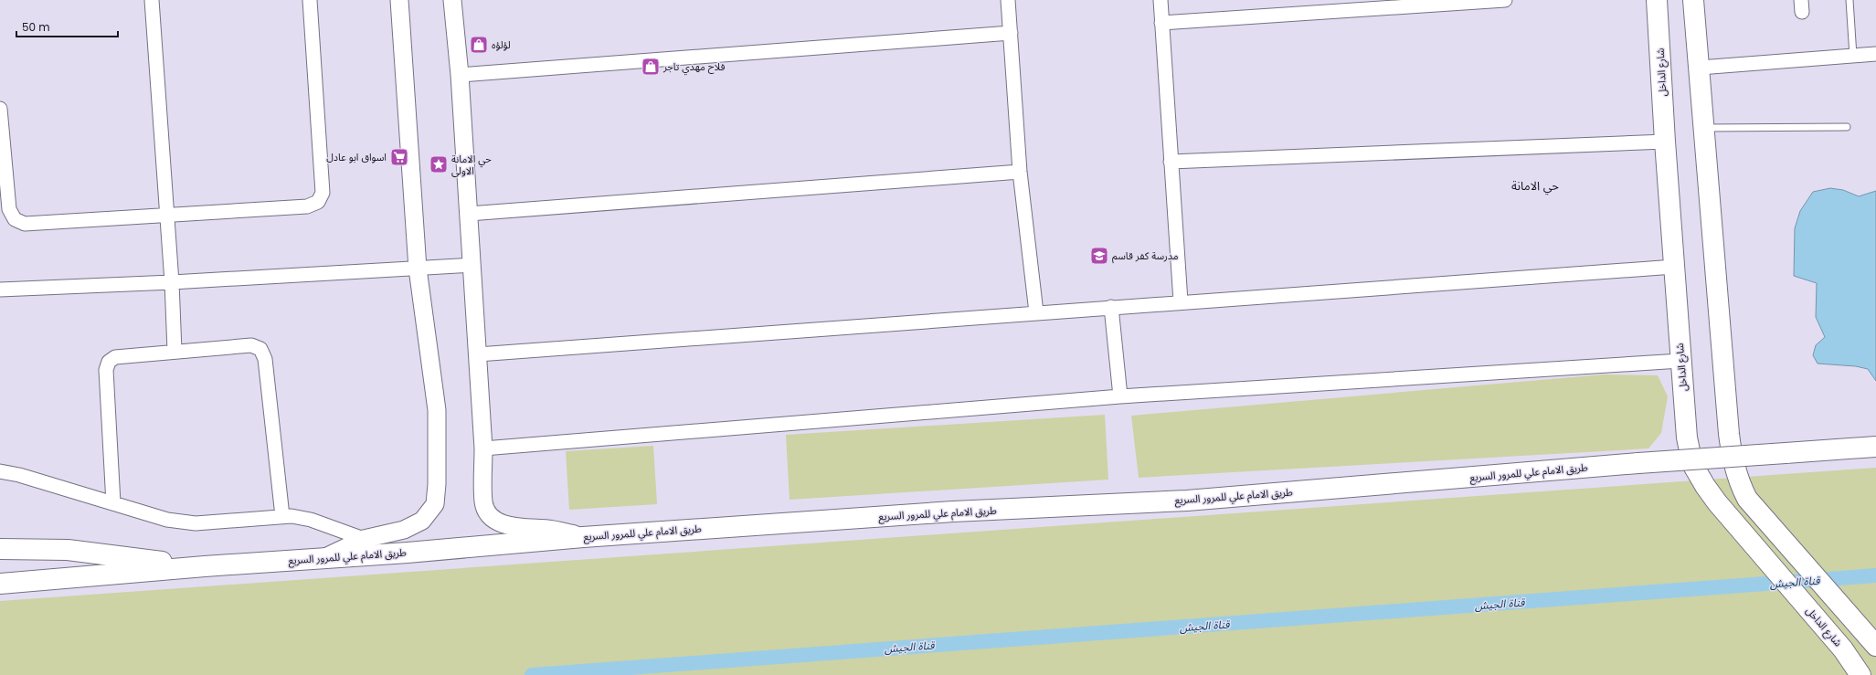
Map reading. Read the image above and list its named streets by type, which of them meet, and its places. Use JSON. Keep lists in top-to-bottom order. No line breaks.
{"streets":{"main road":["شارع الداخل","طريق الامام علي للمرور السريع"]},"districts":["حي الامانة"],"water":["قناة الجيش"],"places":{"shop":["لؤلؤه","فلاح مهدي تاجر"],"supermarket":["اسواق ابو عادل"],"place":["حي الامانة الاولى"],"school or university":["مدرسة كفر قاسم"]},"scale_bar":"50 m"}
